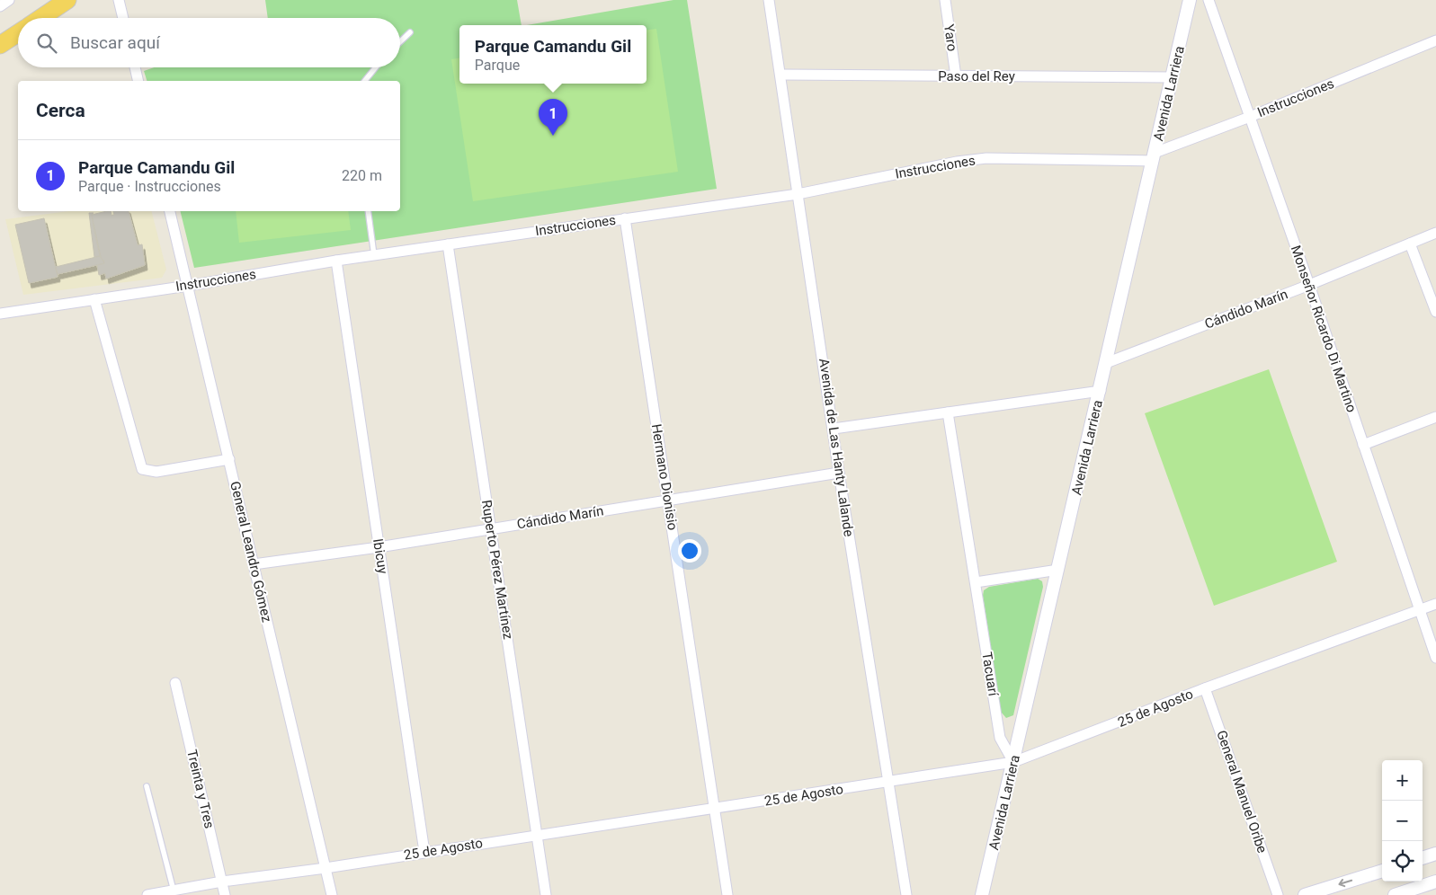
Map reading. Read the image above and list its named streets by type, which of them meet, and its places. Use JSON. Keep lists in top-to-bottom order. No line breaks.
{"streets":{"street":["Yaro","Paso del Rey","Avenida Larriera","Instrucciones","Cándido Marín","Monseñor Ricardo Di Martino","Avenida de Las Hanty Lalande","Hermano Dionisio","General Leandro Gómez","Ibicuy","Ruperto Pérez Martínez","Tacuarí","25 de Agosto","Treinta y Tres","General Manuel Oribe"]},"crossings":[["Yaro","Paso del Rey"],["Paso del Rey","Avenida Larriera"],["Paso del Rey","Avenida de Las Hanty Lalande"],["Avenida Larriera","Instrucciones"],["Avenida Larriera","Cándido Marín"],["Avenida Larriera","Tacuarí"],["Avenida Larriera","25 de Agosto"],["Instrucciones","Monseñor Ricardo Di Martino"],["Instrucciones","Avenida de Las Hanty Lalande"],["Instrucciones","Hermano Dionisio"],["Instrucciones","General Leandro Gómez"],["Instrucciones","Ibicuy"],["Instrucciones","Ruperto Pérez Martínez"],["Cándido Marín","Monseñor Ricardo Di Martino"],["Cándido Marín","Avenida de Las Hanty Lalande"],["Cándido Marín","Hermano Dionisio"],["Cándido Marín","General Leandro Gómez"],["Cándido Marín","Ibicuy"],["Cándido Marín","Ruperto Pérez Martínez"],["Monseñor Ricardo Di Martino","25 de Agosto"],["Avenida de Las Hanty Lalande","25 de Agosto"],["Hermano Dionisio","25 de Agosto"],["General Leandro Gómez","25 de Agosto"],["Ibicuy","25 de Agosto"],["Ruperto Pérez Martínez","25 de Agosto"],["Tacuarí","25 de Agosto"],["25 de Agosto","Treinta y Tres"],["25 de Agosto","General Manuel Oribe"]],"page":{"search":"Buscar aquí","popup":["Parque Camandu Gil","Parque"],"heading":"Cerca","pins":"1","list":[{"mark":"1","name":"Parque Camandu Gil","note":"Parque · Instrucciones","value":"220 m"}],"map_buttons":["+","−"]}}
